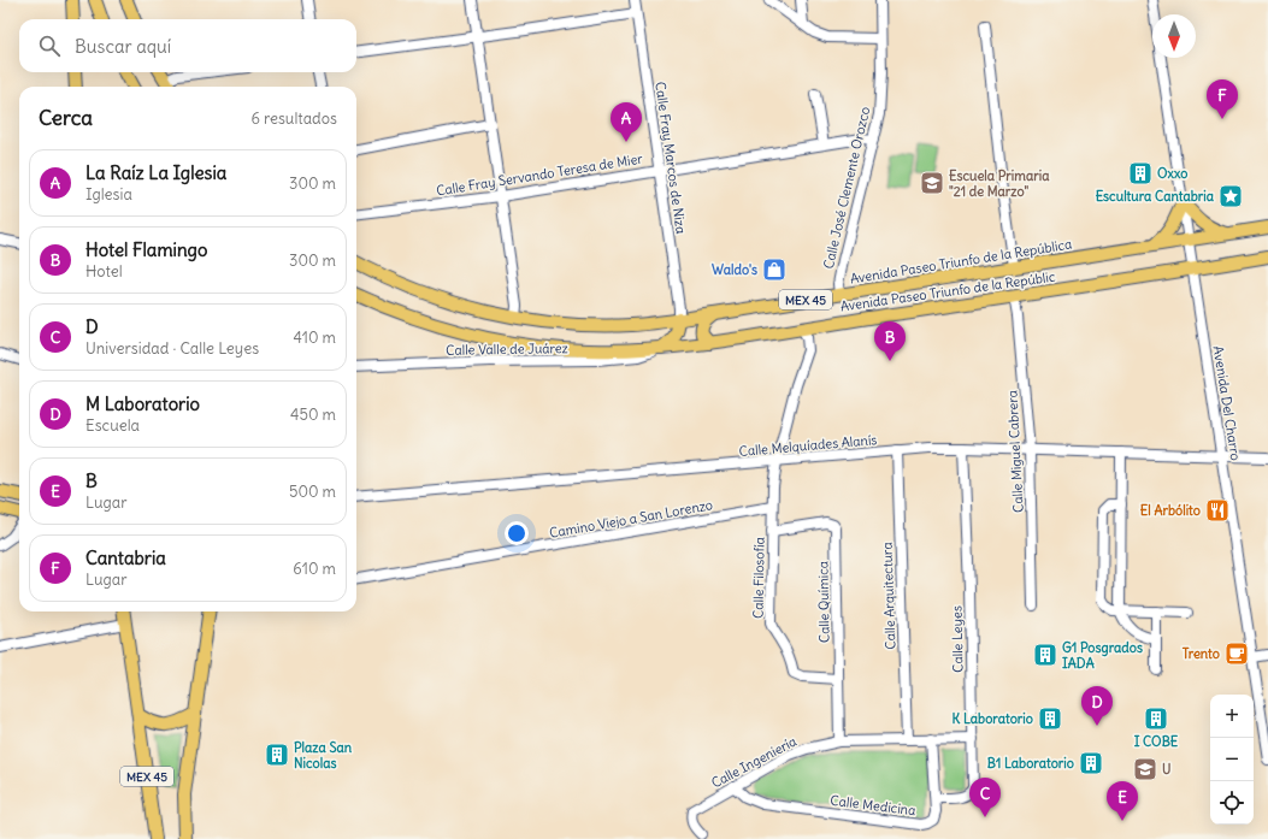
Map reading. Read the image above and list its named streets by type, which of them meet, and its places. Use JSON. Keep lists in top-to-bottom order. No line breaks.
{"streets":{"main road":["Avenida Paseo Triunfo de la República","Avenida Paseo Triunfo de la Repúblic","MEX 45"],"street":["Calle Fray Marcos de Niza","Calle Fray Servando Teresa de Mier","Calle José Clemente Orozco","Calle Valle de Juárez","Avenida Del Charro","Calle Melquíades Alanís","Calle Miguel Cabrera","Camino Viejo a San Lorenzo","Calle Filosofía","Calle Arquitectura","Calle Química","Calle Leyes","Calle Ingeniería","Calle Medicina"]},"crossings":[["Calle Fray Marcos de Niza","Calle Fray Servando Teresa de Mier"],["Calle Fray Marcos de Niza","Avenida Paseo Triunfo de la República"],["Calle Fray Servando Teresa de Mier","Calle José Clemente Orozco"],["Calle José Clemente Orozco","Avenida Paseo Triunfo de la República"],["Avenida Paseo Triunfo de la República","Avenida Del Charro"],["Avenida Paseo Triunfo de la Repúblic","Calle Valle de Juárez"],["Avenida Paseo Triunfo de la Repúblic","Avenida Del Charro"],["Avenida Paseo Triunfo de la Repúblic","Calle Miguel Cabrera"],["Avenida Del Charro","Calle Melquíades Alanís"],["Calle Melquíades Alanís","Calle Miguel Cabrera"],["Calle Melquíades Alanís","Calle Filosofía"],["Calle Melquíades Alanís","Calle Arquitectura"],["Calle Melquíades Alanís","Calle Leyes"],["Camino Viejo a San Lorenzo","Calle Filosofía"],["Calle Filosofía","Calle Química"],["Calle Arquitectura","Calle Ingeniería"],["Calle Química","Calle Ingeniería"],["Calle Leyes","Calle Ingeniería"],["Calle Leyes","Calle Medicina"],["Calle Ingeniería","Calle Medicina"]],"places":{"building":["Oxxo","G1 Posgrados IADA","K Laboratorio","I COBE","Plaza San Nicolas","B1 Laboratorio"],"school or university":["Escuela Primaria \"21 de Marzo\"","U"],"place":["Escultura Cantabria"],"shop":["Waldo's"],"restaurant":["El Arbólito"],"cafe":["Trento"]},"north":"bottom","page":{"search":"Buscar aquí","pins":["F","A","B","D","C","E"],"heading":["Cerca","6 resultados"],"list":[{"mark":"A","name":"La Raíz La Iglesia","note":"Iglesia","value":"300 m"},{"mark":"B","name":"Hotel Flamingo","note":"Hotel","value":"300 m"},{"mark":"C","name":"D","note":"Universidad · Calle Leyes","value":"410 m"},{"mark":"D","name":"M Laboratorio","note":"Escuela","value":"450 m"},{"mark":"E","name":"B","note":"Lugar","value":"500 m"},{"mark":"F","name":"Cantabria","note":"Lugar","value":"610 m"}],"map_buttons":["+","−"]}}
